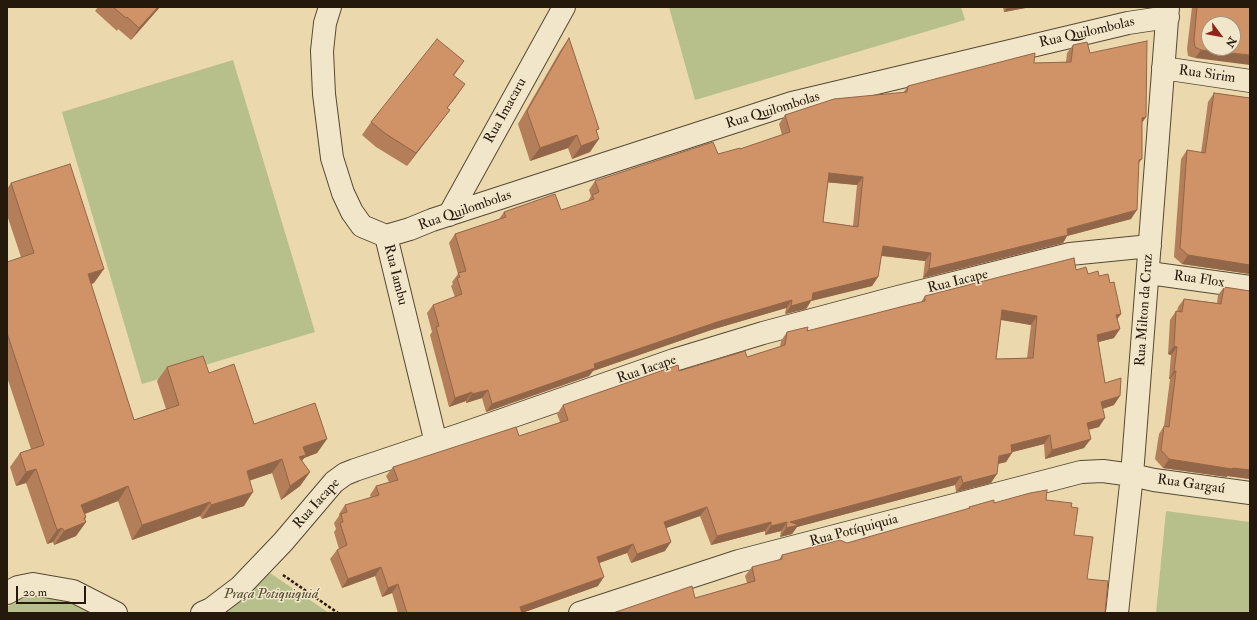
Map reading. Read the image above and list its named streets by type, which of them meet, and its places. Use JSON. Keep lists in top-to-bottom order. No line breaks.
{"streets":{"street":["Rua Quilombolas","Rua Sirim","Rua Imacaru","Rua Iambu","Rua Flox","Rua Iacape","Rua Milton da Cruz","Rua Gargaú","Rua Potíquiquia"]},"crossings":[["Rua Quilombolas","Rua Imacaru"],["Rua Quilombolas","Rua Iambu"],["Rua Quilombolas","Rua Milton da Cruz"],["Rua Sirim","Rua Milton da Cruz"],["Rua Iambu","Rua Iacape"],["Rua Flox","Rua Milton da Cruz"],["Rua Iacape","Rua Milton da Cruz"],["Rua Milton da Cruz","Rua Gargaú"],["Rua Milton da Cruz","Rua Potíquiquia"],["Rua Gargaú","Rua Potíquiquia"]],"parks":["Praça Potiquiquiá"],"scale_bar":"20 m","north":"bottom right"}
